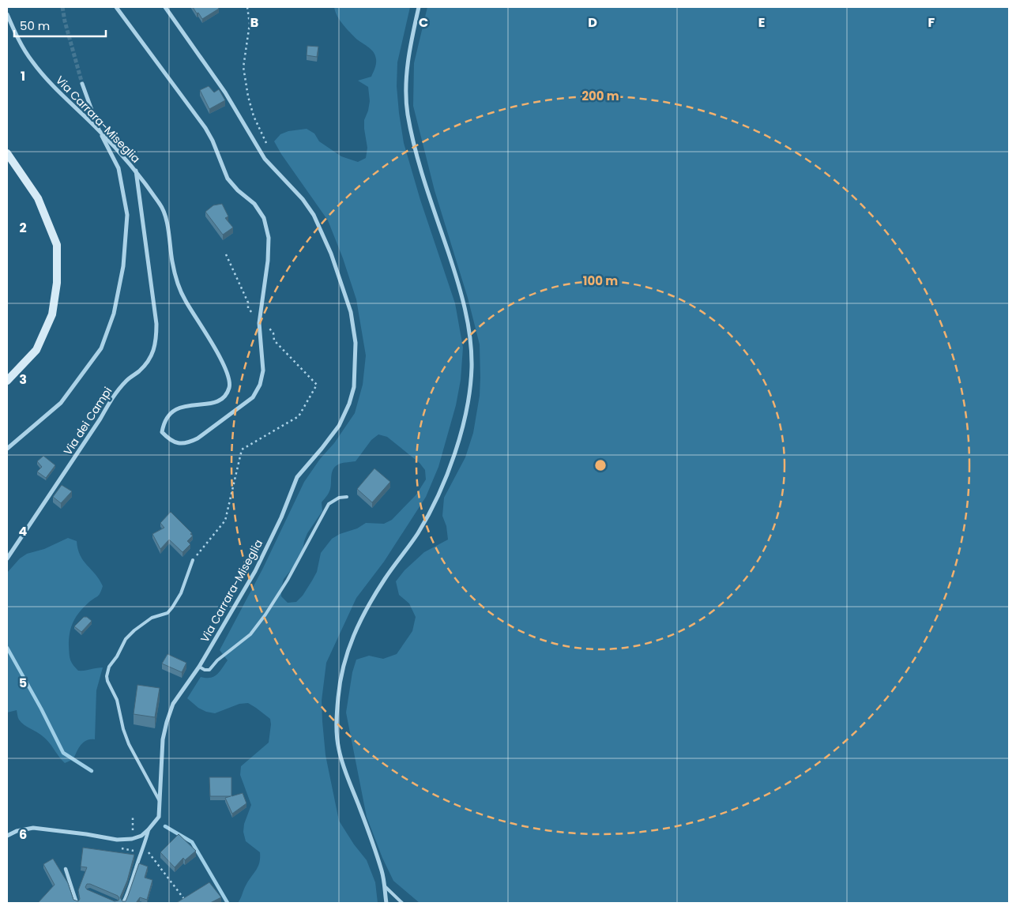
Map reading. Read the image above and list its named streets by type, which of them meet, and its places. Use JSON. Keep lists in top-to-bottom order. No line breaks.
{"streets":{"street":["Via Carrara-Miseglia","Via dei Campi"]},"crossings":[["Via Carrara-Miseglia","Via dei Campi"]],"scale_bar":"50 m","grid":{"columns":["B","C","D","E","F"],"rows":["1","2","3","4","5","6"]},"rings":["200 m","100 m"]}
